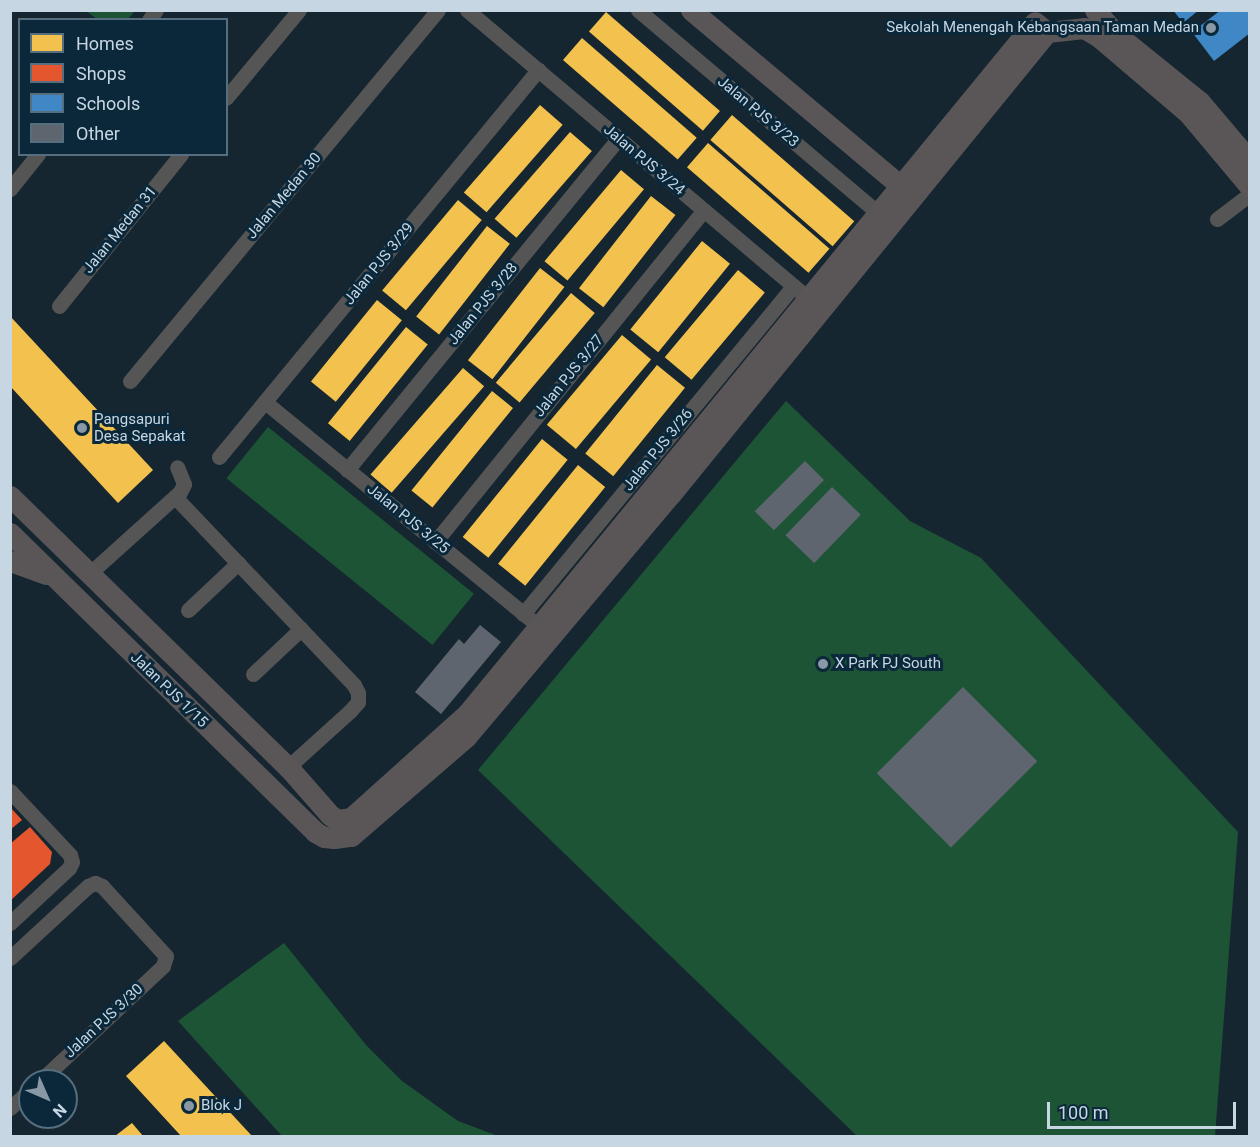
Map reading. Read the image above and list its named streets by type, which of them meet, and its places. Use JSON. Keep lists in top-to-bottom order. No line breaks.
{"streets":{"main road":["Jalan PJS 1/15"],"street":["Jalan PJS 3/23","Jalan PJS 3/24","Jalan Medan 30","Jalan Medan 31","Jalan PJS 3/29","Jalan PJS 3/28","Jalan PJS 3/27","Jalan PJS 3/25","Jalan PJS 3/30"]},"crossings":[["Jalan PJS 3/24","Jalan PJS 3/29"],["Jalan PJS 3/24","Jalan PJS 3/28"],["Jalan PJS 3/24","Jalan PJS 3/27"],["Jalan PJS 3/29","Jalan PJS 3/25"],["Jalan PJS 3/28","Jalan PJS 3/25"],["Jalan PJS 3/27","Jalan PJS 3/25"]],"places":["Sekolah Menengah Kebangsaan Taman Medan","Pangsapuri Desa Sepakat","X Park PJ South","Blok J"],"legend":["Homes","Shops","Schools","Other"],"scale_bar":"100 m","north":"bottom right"}
